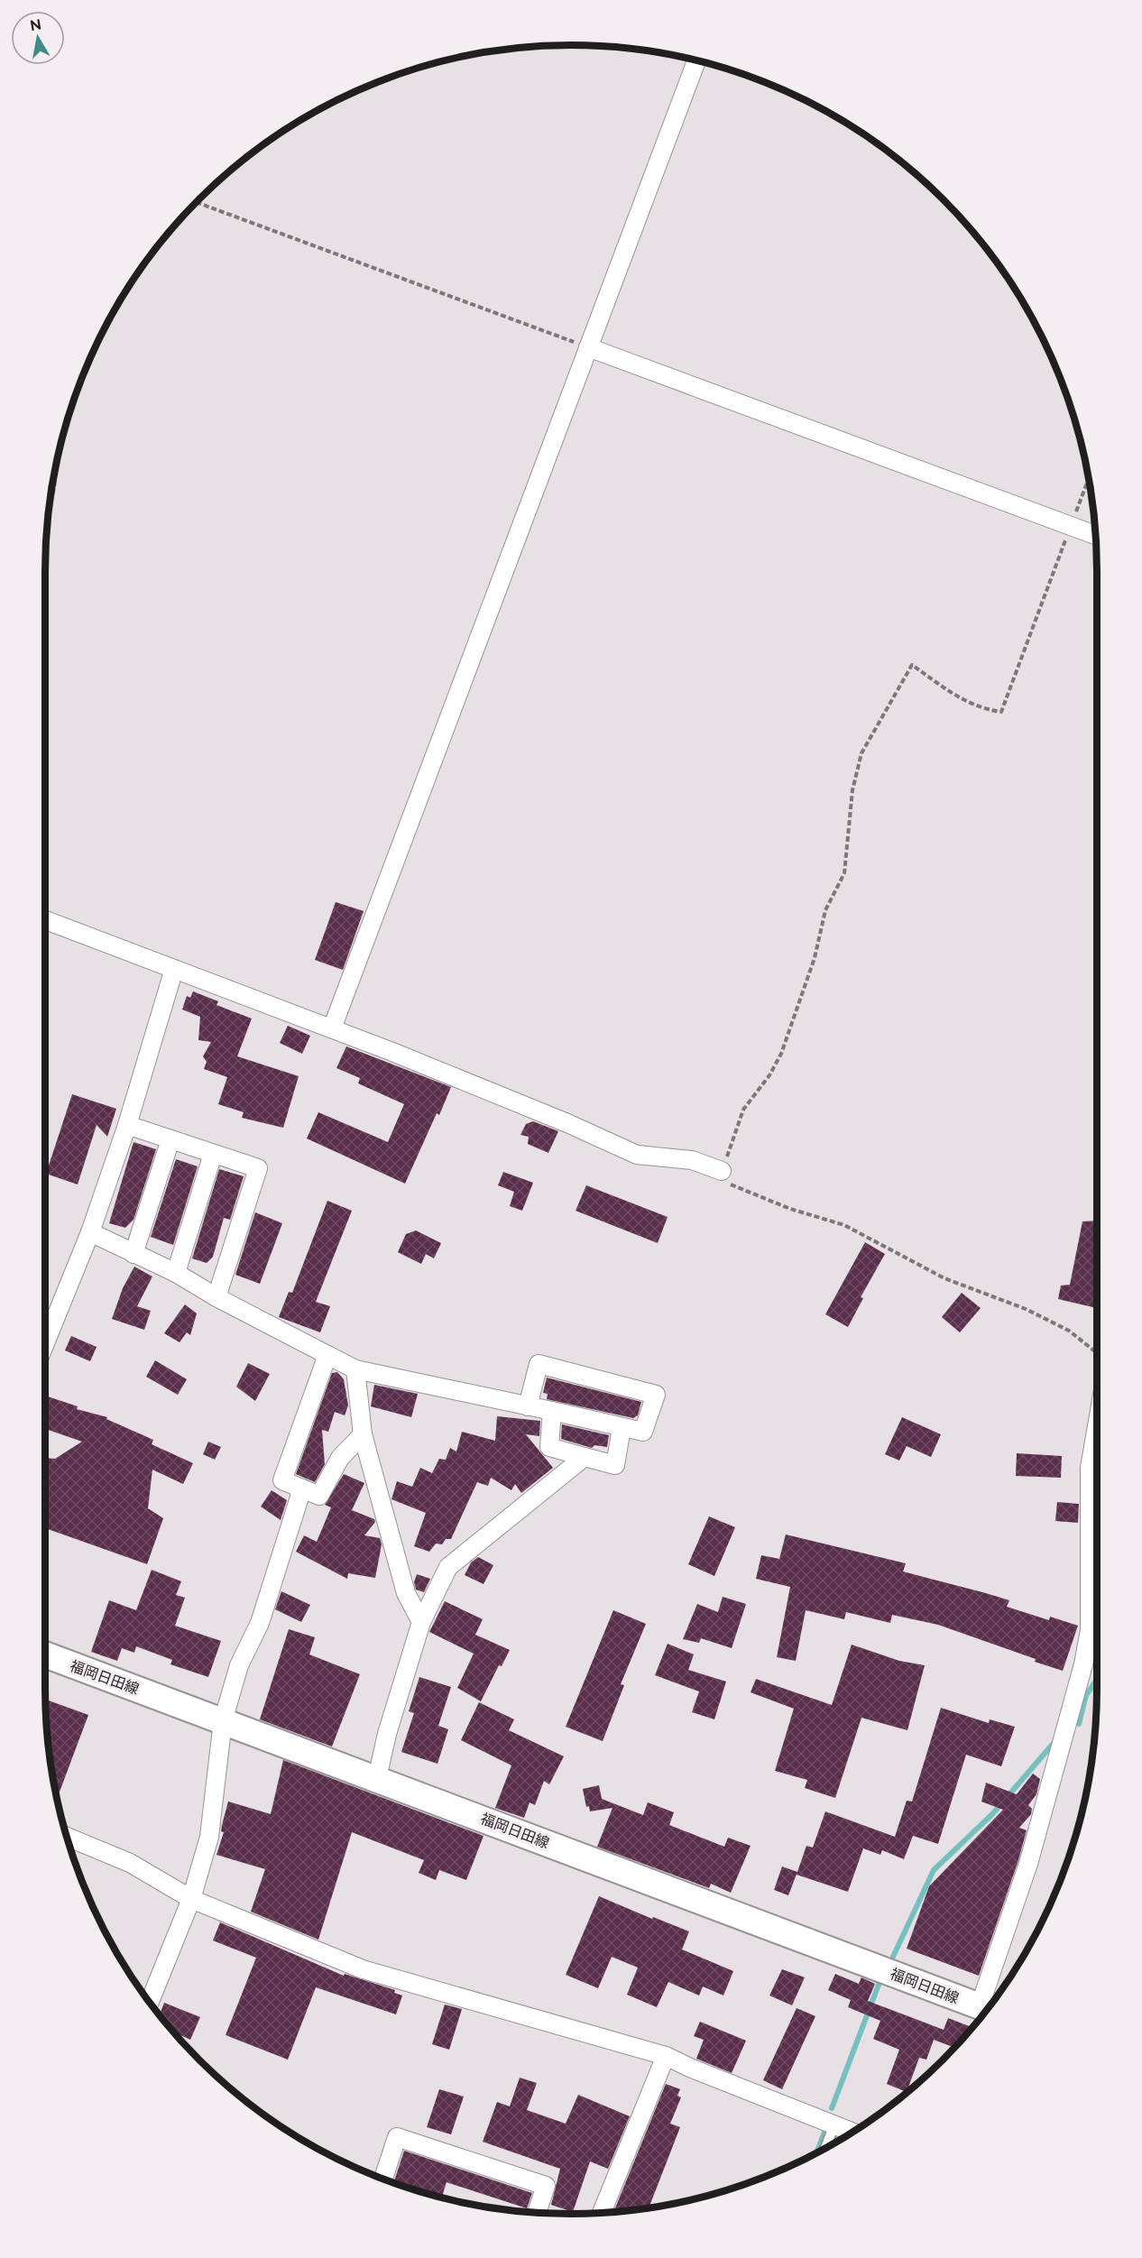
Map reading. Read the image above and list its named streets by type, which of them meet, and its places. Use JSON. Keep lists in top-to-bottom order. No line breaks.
{"streets":{"main road":["福岡日田線"]},"north":"top"}
